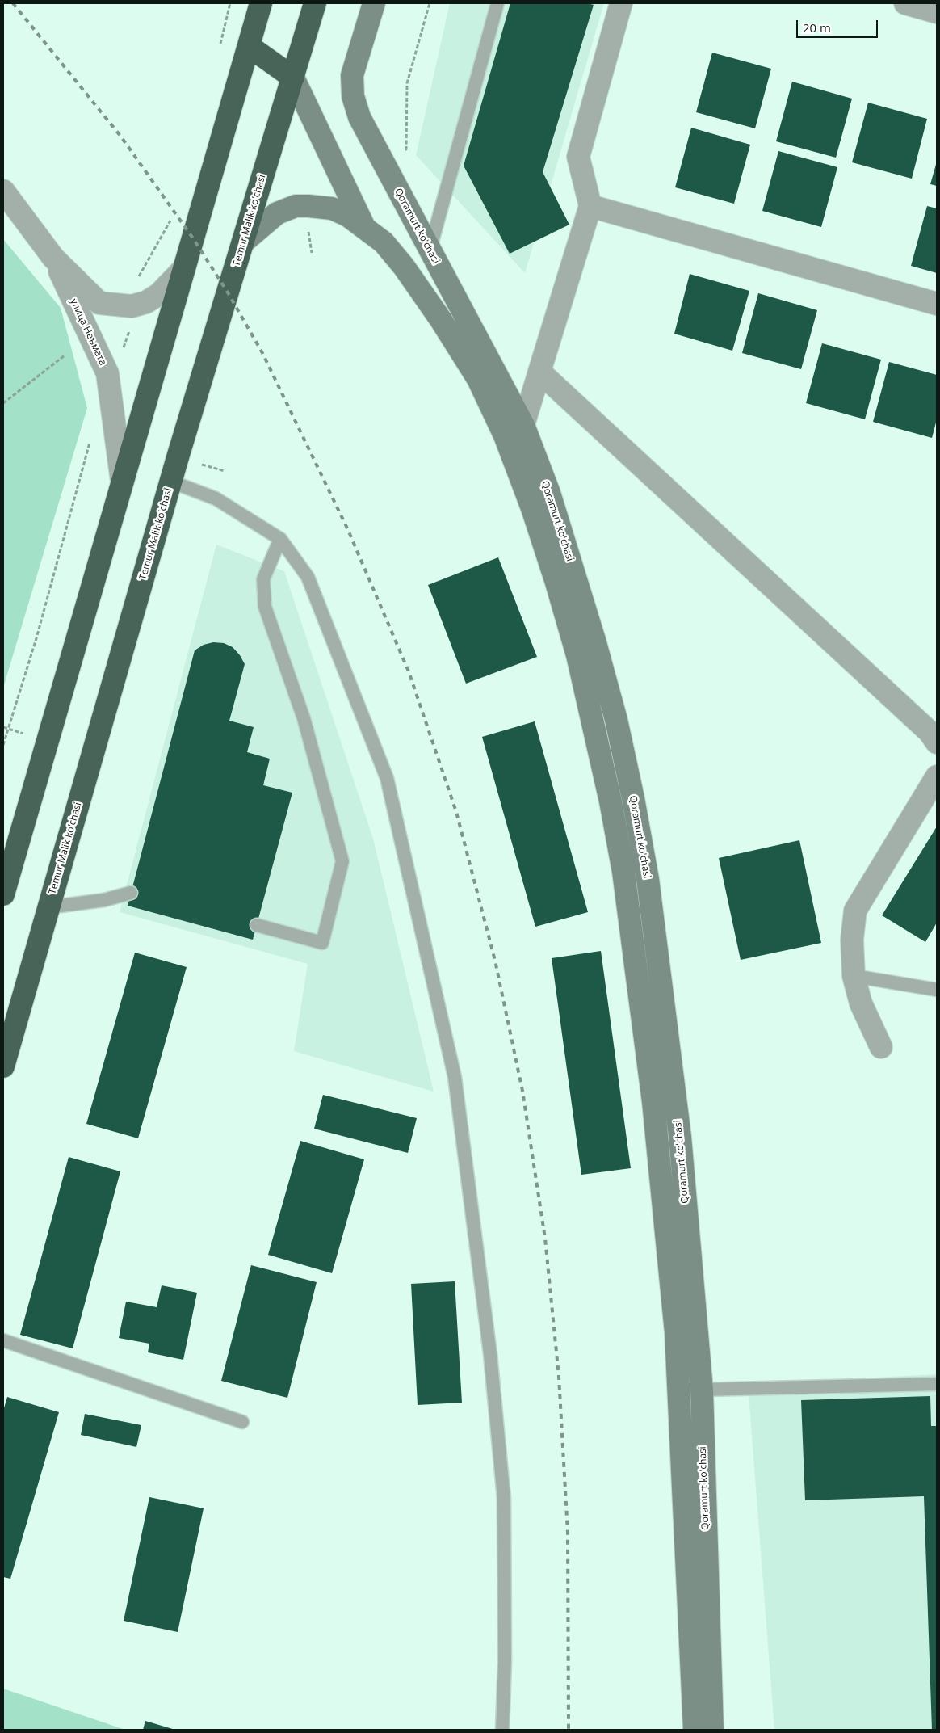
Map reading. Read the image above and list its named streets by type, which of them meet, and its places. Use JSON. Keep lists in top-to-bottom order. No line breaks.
{"streets":{"highway":["Temur Malik ko'chasi"],"main road":["Qoramurt koʻchasi"],"street":["улица Неъмата"]},"crossings":[["Temur Malik ko'chasi","Qoramurt koʻchasi"]],"scale_bar":"20 m"}
